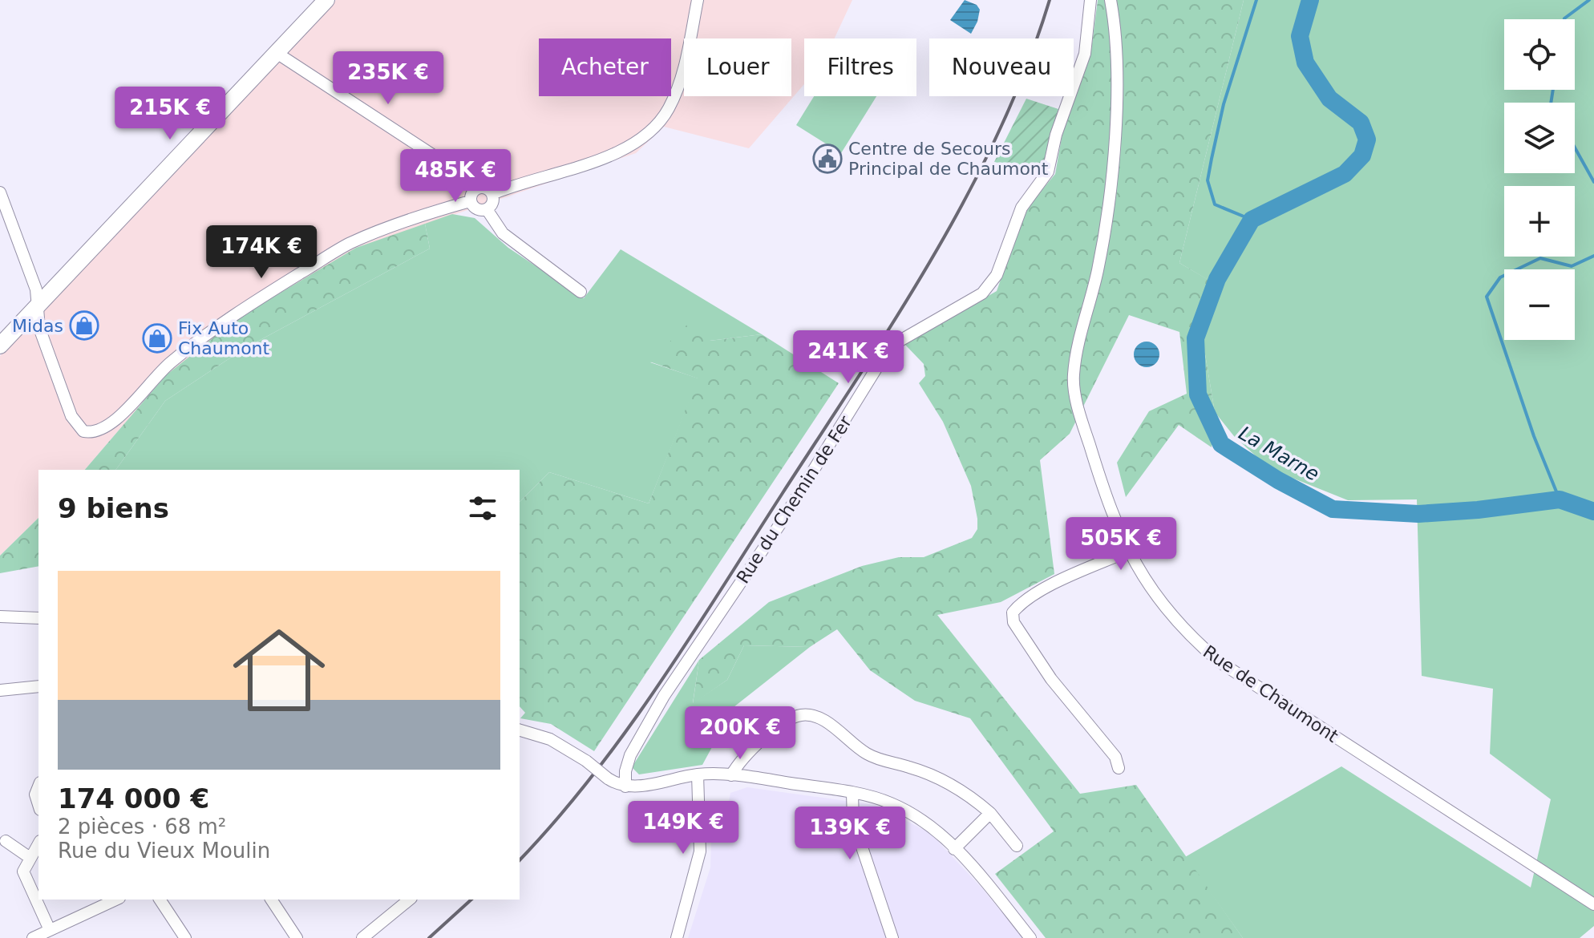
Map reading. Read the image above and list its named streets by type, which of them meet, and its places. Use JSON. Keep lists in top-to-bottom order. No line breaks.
{"streets":{"street":["Rue du Chemin de Fer","Rue de Chaumont"]},"water":["La Marne"],"places":{"public building":["Centre de Secours Principal de Chaumont"],"shop":["Midas","Fix Auto Chaumont"]},"page":{"map_buttons":["+","−"],"chip":["Acheter","Louer","Filtres","Nouveau"],"price":["235K €","215K €","485K €","174K €","241K €","505K €","200K €","149K €","139K €"],"heading":"9 biens","list":[{"name":"174 000 €","note":"2 pièces · 68 m² · Rue du Vieux Moulin"}]}}
